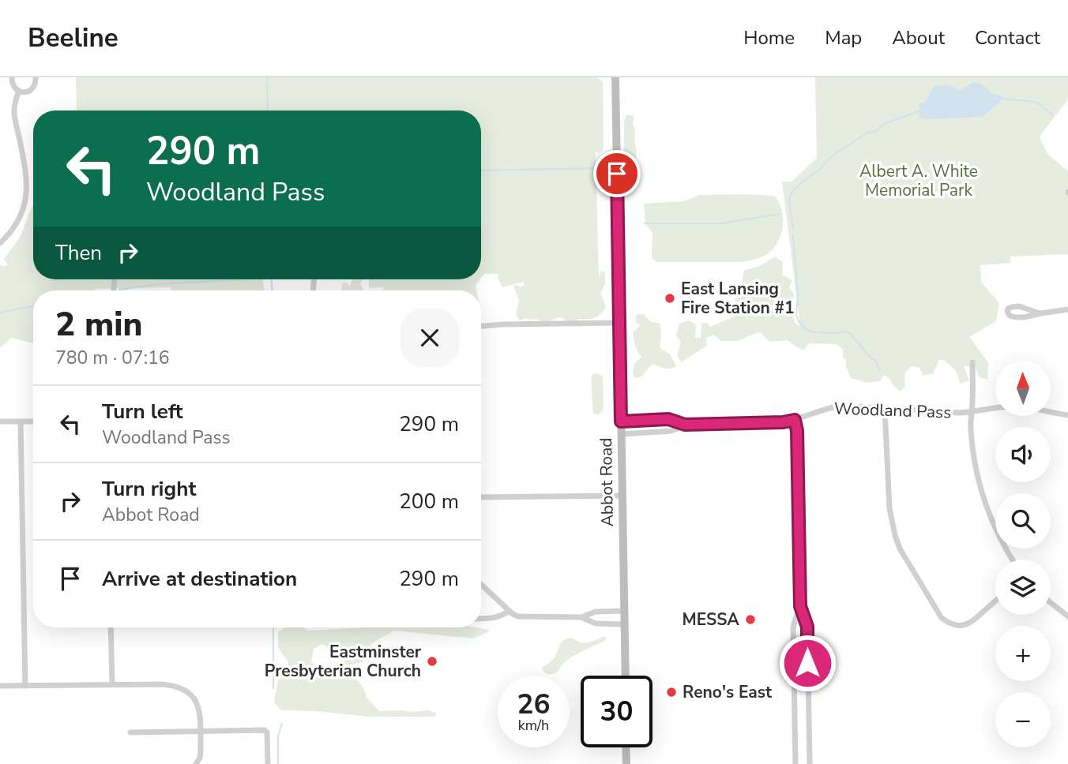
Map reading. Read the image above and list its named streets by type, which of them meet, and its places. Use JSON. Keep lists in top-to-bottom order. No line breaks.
{"streets":{"main road":["Abbot Road"],"street":["Woodland Pass"]},"crossings":[["Woodland Pass","Abbot Road"]],"parks":["Albert A. White Memorial Park"],"places":["East Lansing Fire Station #1","MESSA","Eastminster Presbyterian Church","Reno's East"],"north":"top","page":{"header":"Beeline","nav":["Home","Map","About","Contact"],"turn":["290 m","Woodland Pass"],"then":"Then","heading":["2 min","780 m · 07:16"],"map_buttons":["+","−"],"list":[{"name":"Turn left","note":"Woodland Pass","value":"290 m"},{"name":"Turn right","note":"Abbot Road","value":"200 m"},{"name":"Arrive at destination","value":"290 m"}],"speed":"26 km/h","limit":"30"}}
